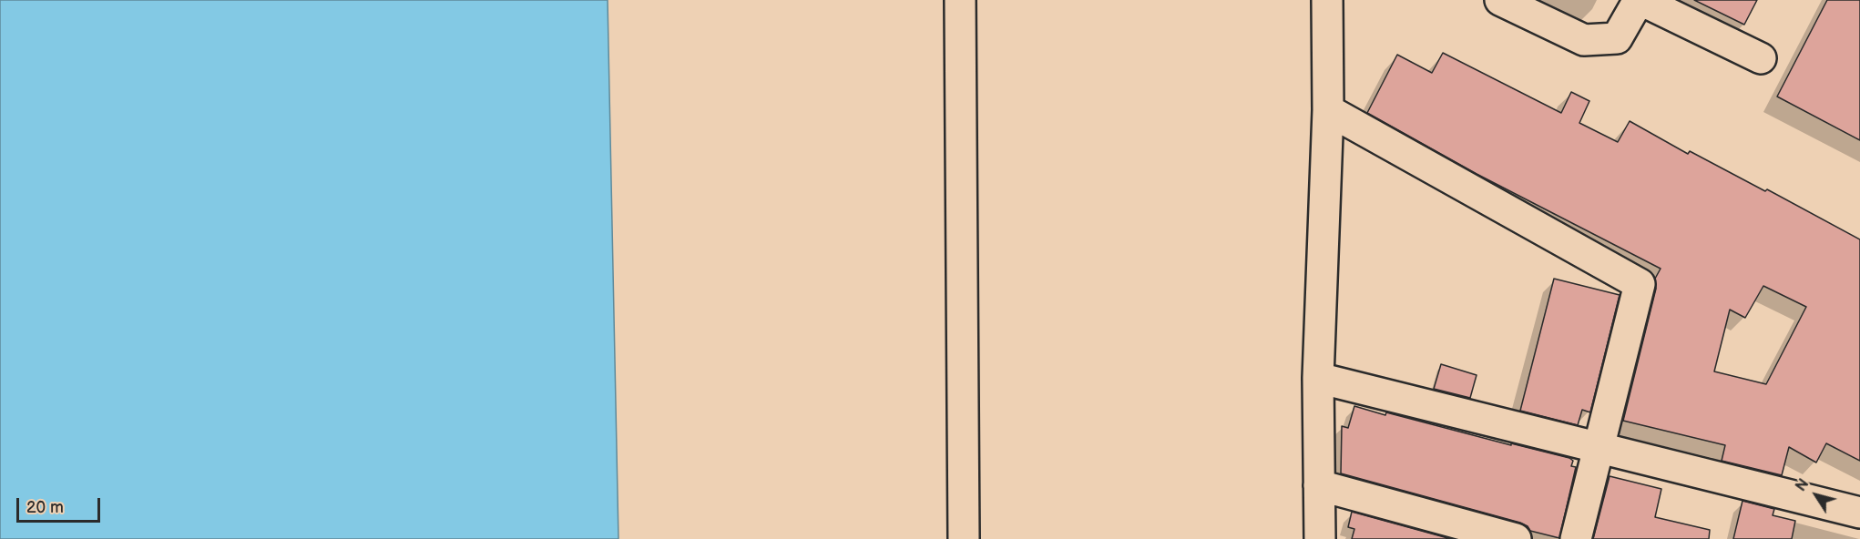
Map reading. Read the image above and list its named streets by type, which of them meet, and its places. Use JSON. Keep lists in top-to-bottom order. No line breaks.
{"scale_bar":"20 m","north":"top left"}
